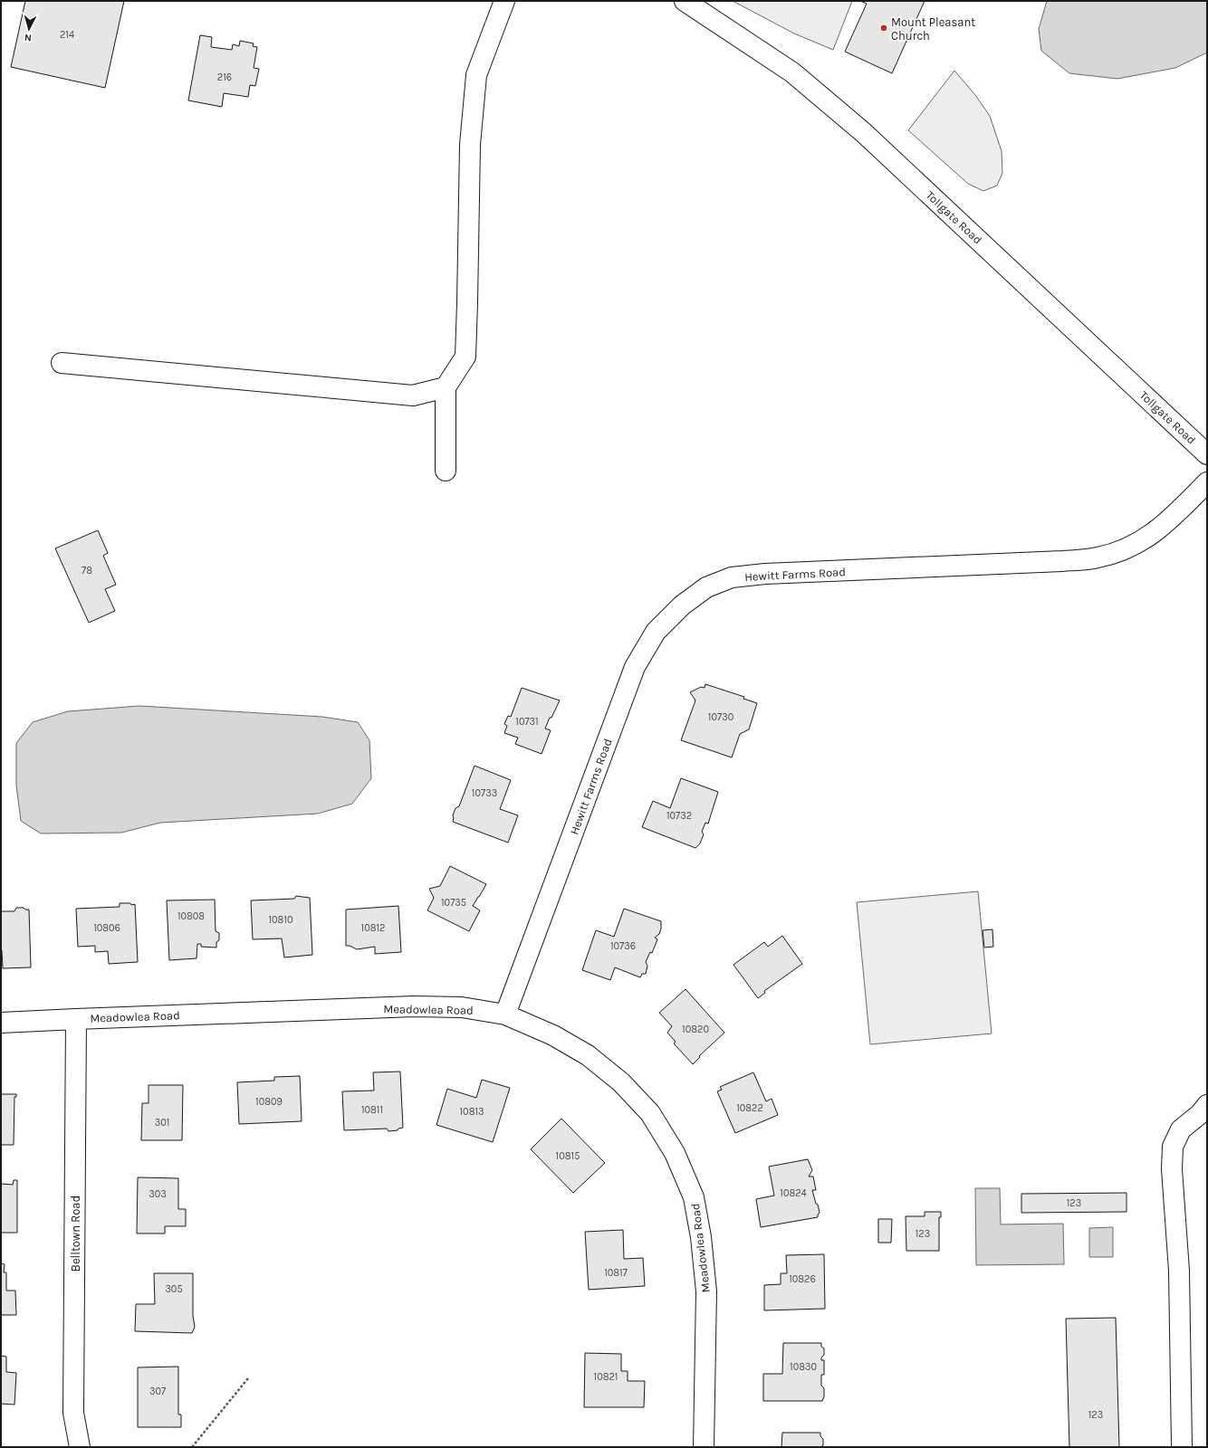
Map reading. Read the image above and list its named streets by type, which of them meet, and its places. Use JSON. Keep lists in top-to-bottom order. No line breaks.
{"streets":{"street":["Tollgate Road","Hewitt Farms Road","Meadowlea Road","Belltown Road"]},"crossings":[["Hewitt Farms Road","Meadowlea Road"],["Meadowlea Road","Belltown Road"]],"places":["Mount Pleasant Church"],"house_numbers":["214","216","78","10730","10731","10733","10732","10735","10808","10810","10806","10812","10736","10820","10809","10822","10811","10813","301","10815","10824","303","123","123","10817","10826","305","10830","10821","307","123"],"north":"bottom"}
